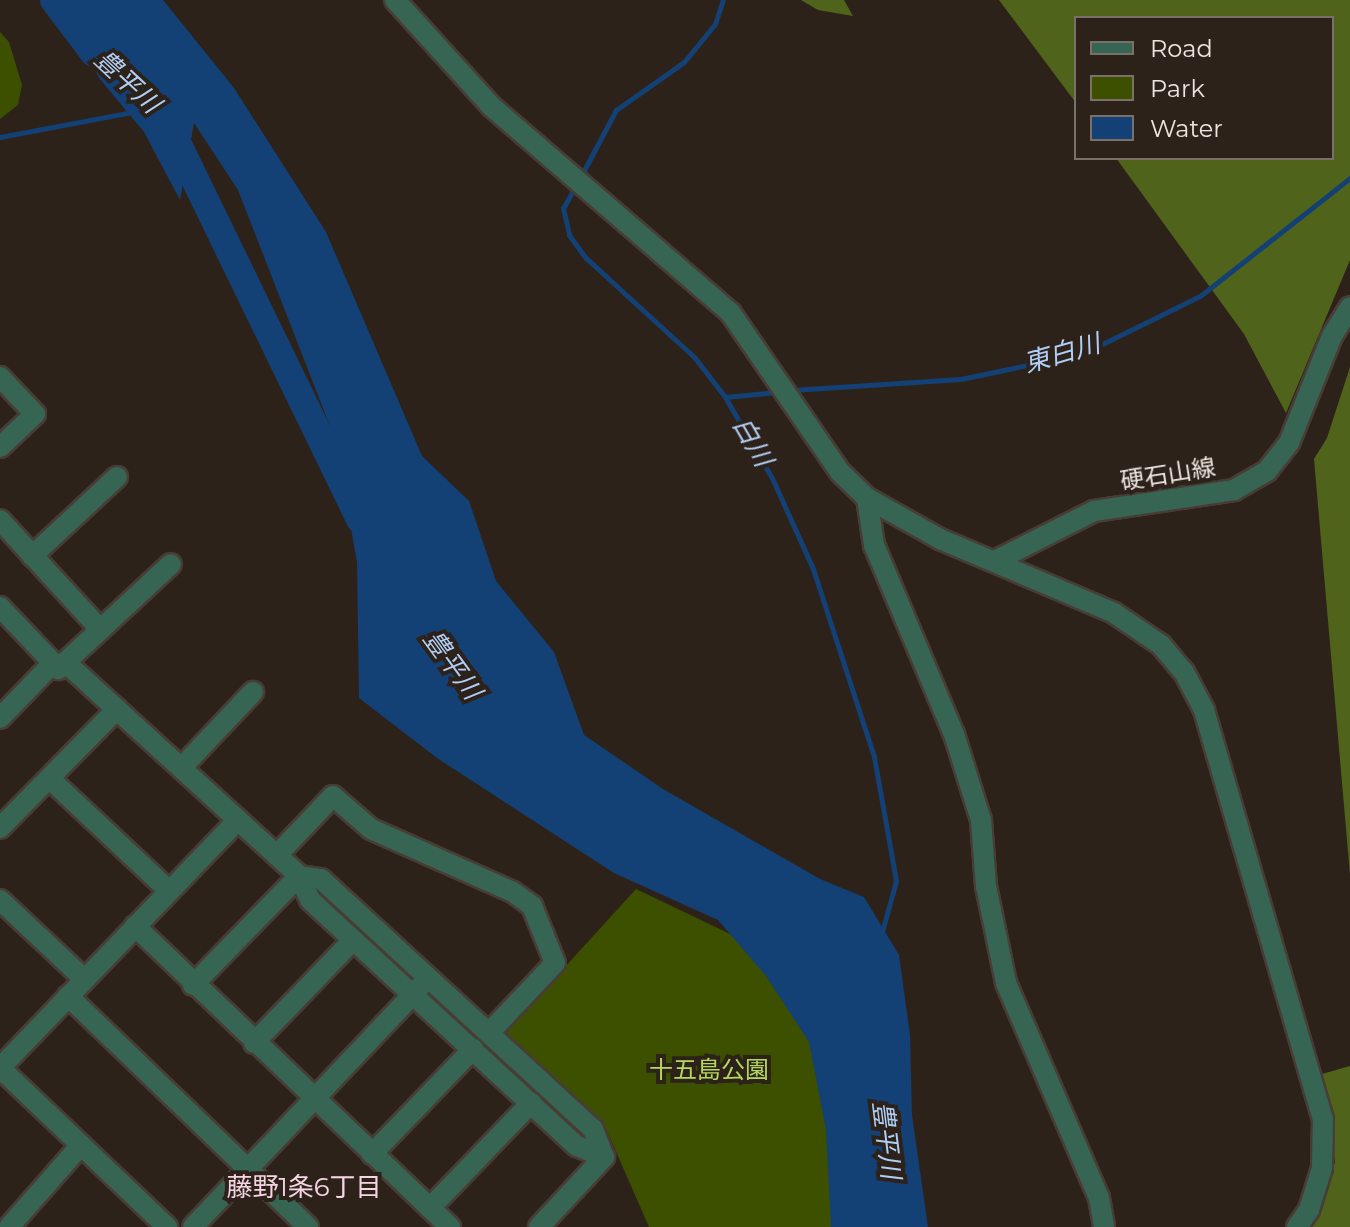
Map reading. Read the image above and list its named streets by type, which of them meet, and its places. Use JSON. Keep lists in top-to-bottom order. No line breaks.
{"streets":{"street":["硬石山線"]},"districts":["藤野1条6丁目"],"water":["豊平川","東白川","白川"],"parks":["十五島公園"],"legend":["Road","Park","Water"]}
